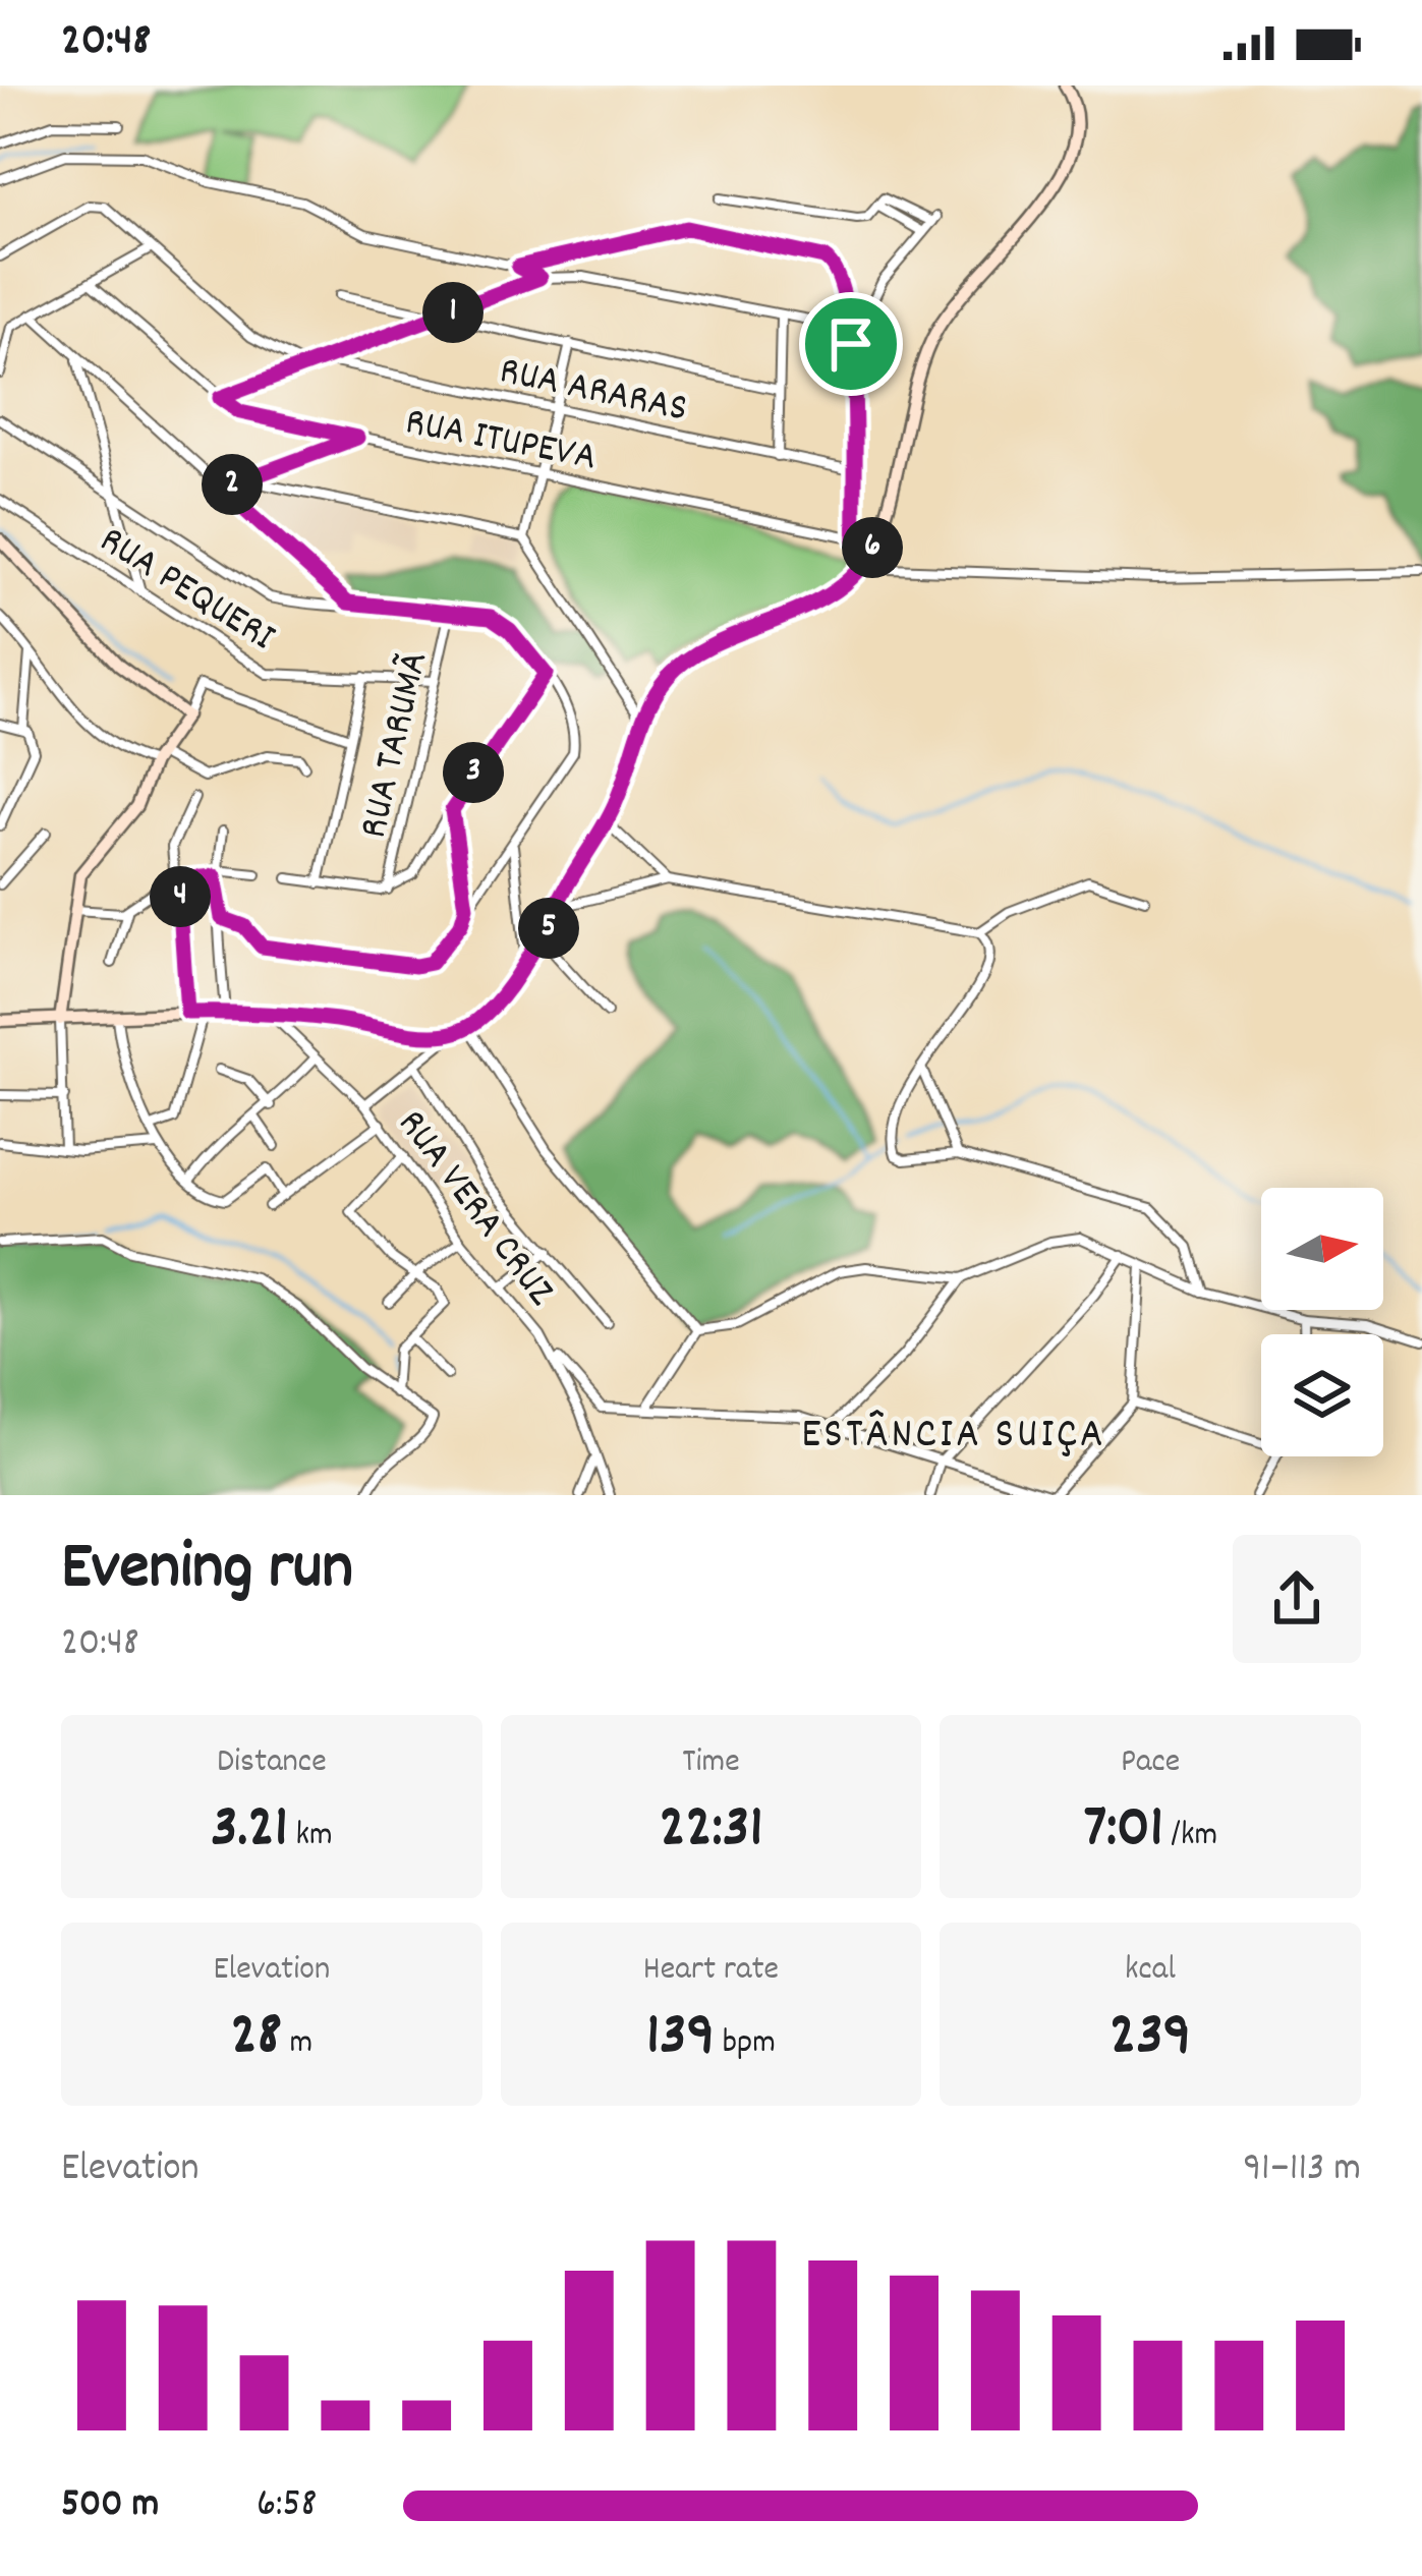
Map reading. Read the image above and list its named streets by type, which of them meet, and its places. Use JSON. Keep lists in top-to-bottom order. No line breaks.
{"streets":{"street":["RUA ARARAS","RUA ITUPEVA","RUA PEQUERI","RUA TARUMÃ","RUA VERA CRUZ"]},"crossings":[["RUA PEQUERI","RUA TARUMÃ"]],"districts":["ESTÂNCIA SUIÇA"],"north":"right","page":{"status":"20:48","pins":["1","2","6","3","4","5"],"heading":["Evening run","20:48"],"stats":[["Distance","3.21 km"],["Time","22:31"],["Pace","7:01 /km"],["Elevation","28 m"],["Heart rate","139 bpm"],["kcal","239"]],"chart":["Elevation","91–113 m"],"list":[{"name":"500 m","note":"6:58"}]}}
